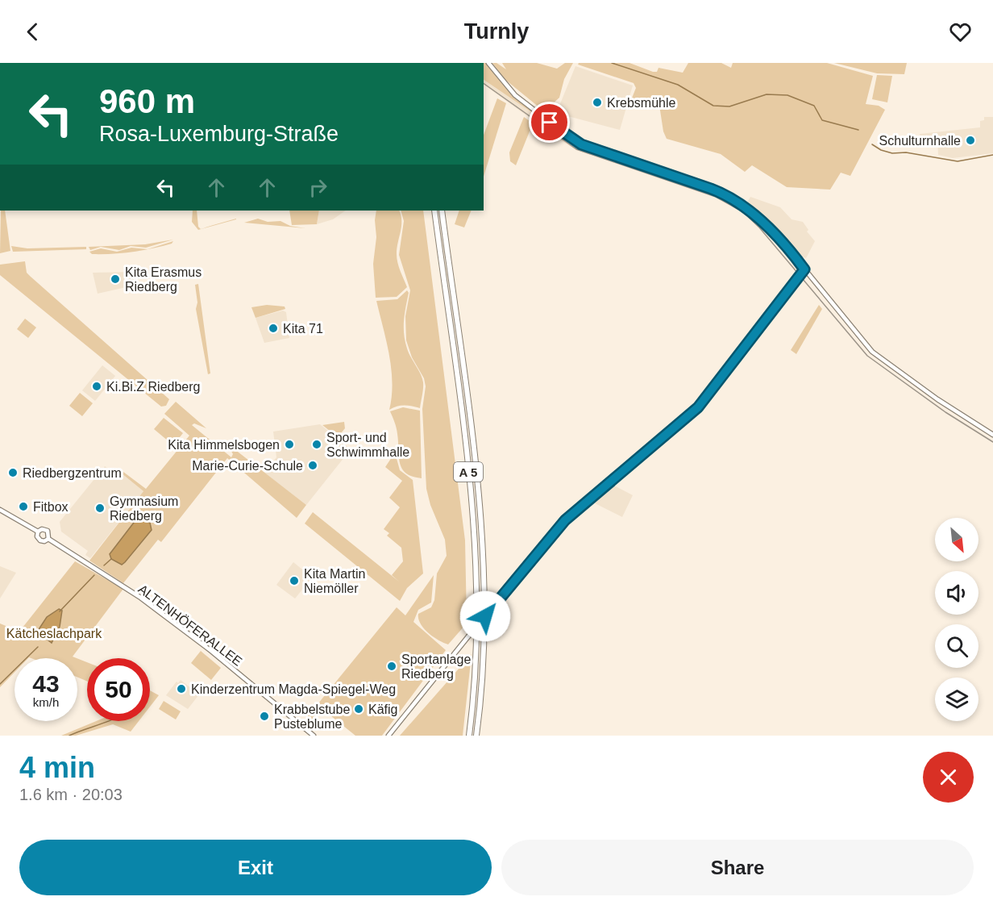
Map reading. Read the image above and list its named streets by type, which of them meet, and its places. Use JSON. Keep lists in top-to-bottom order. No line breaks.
{"streets":{"highway":["A 5"],"main road":["ALTENHÖFERALLEE"]},"parks":["Kätcheslachpark"],"places":["Krebsmühle","Schulturnhalle","Kita Erasmus Riedberg","Kita 71","Ki.Bi.Z Riedberg","Kita Himmelsbogen","Sport- und Schwimmhalle","Marie-Curie-Schule","Riedbergzentrum","Fitbox","Gymnasium Riedberg","Kita Martin Niemöller","Sportanlage Riedberg","Kinderzentrum Magda-Spiegel-Weg","Käfig","Krabbelstube Pusteblume"],"north":"bottom right","page":{"header":"Turnly","turn":["960 m","Rosa-Luxemburg-Straße"],"speed":"43 km/h","limit":"50","heading":["4 min","1.6 km · 20:03"],"buttons":["Exit","Share"]}}
